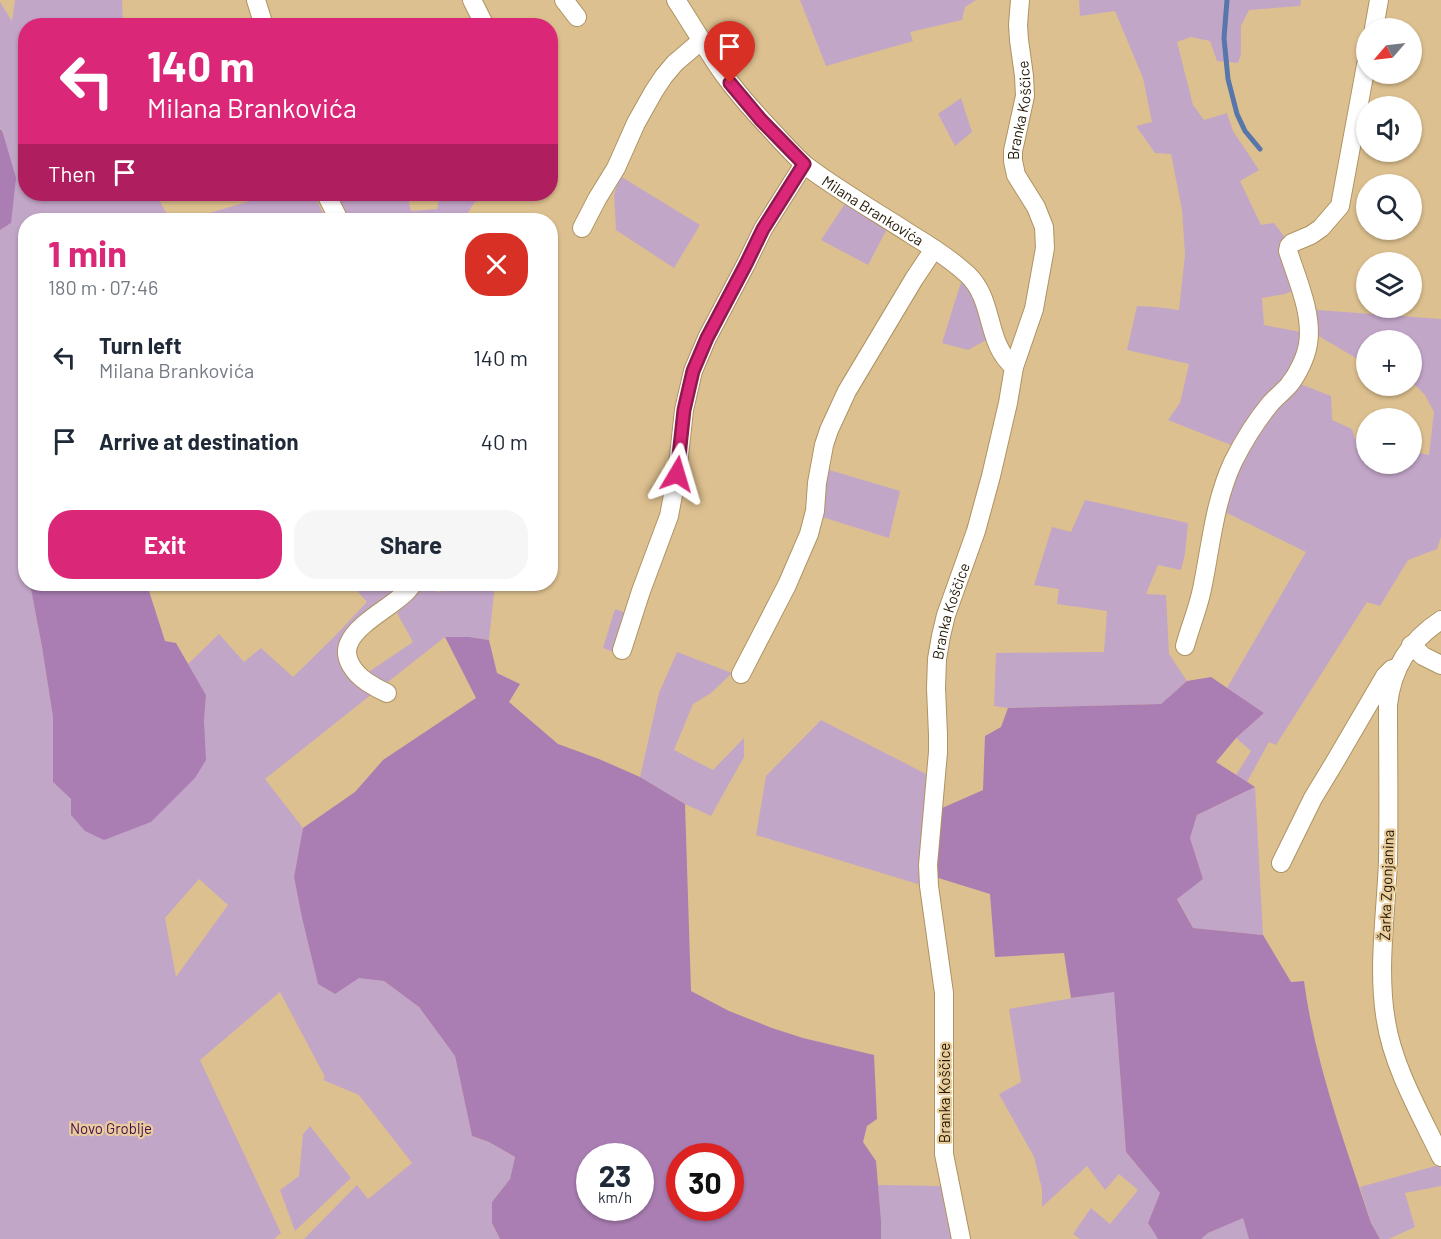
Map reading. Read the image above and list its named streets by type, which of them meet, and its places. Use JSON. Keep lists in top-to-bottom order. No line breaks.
{"streets":{"street":["Branka Koščice","Milana Brankovića","Žarka Zgonjanina"]},"crossings":[["Branka Koščice","Milana Brankovića"]],"parks":["Novo Groblje"],"north":"bottom left","page":{"map_buttons":["+","−"],"turn":["140 m","Milana Brankovića"],"then":"Then","heading":["1 min","180 m · 07:46"],"list":[{"name":"Turn left","note":"Milana Brankovića","value":"140 m"},{"name":"Arrive at destination","value":"40 m"}],"buttons":["Exit","Share"],"speed":"23 km/h","limit":"30"}}
